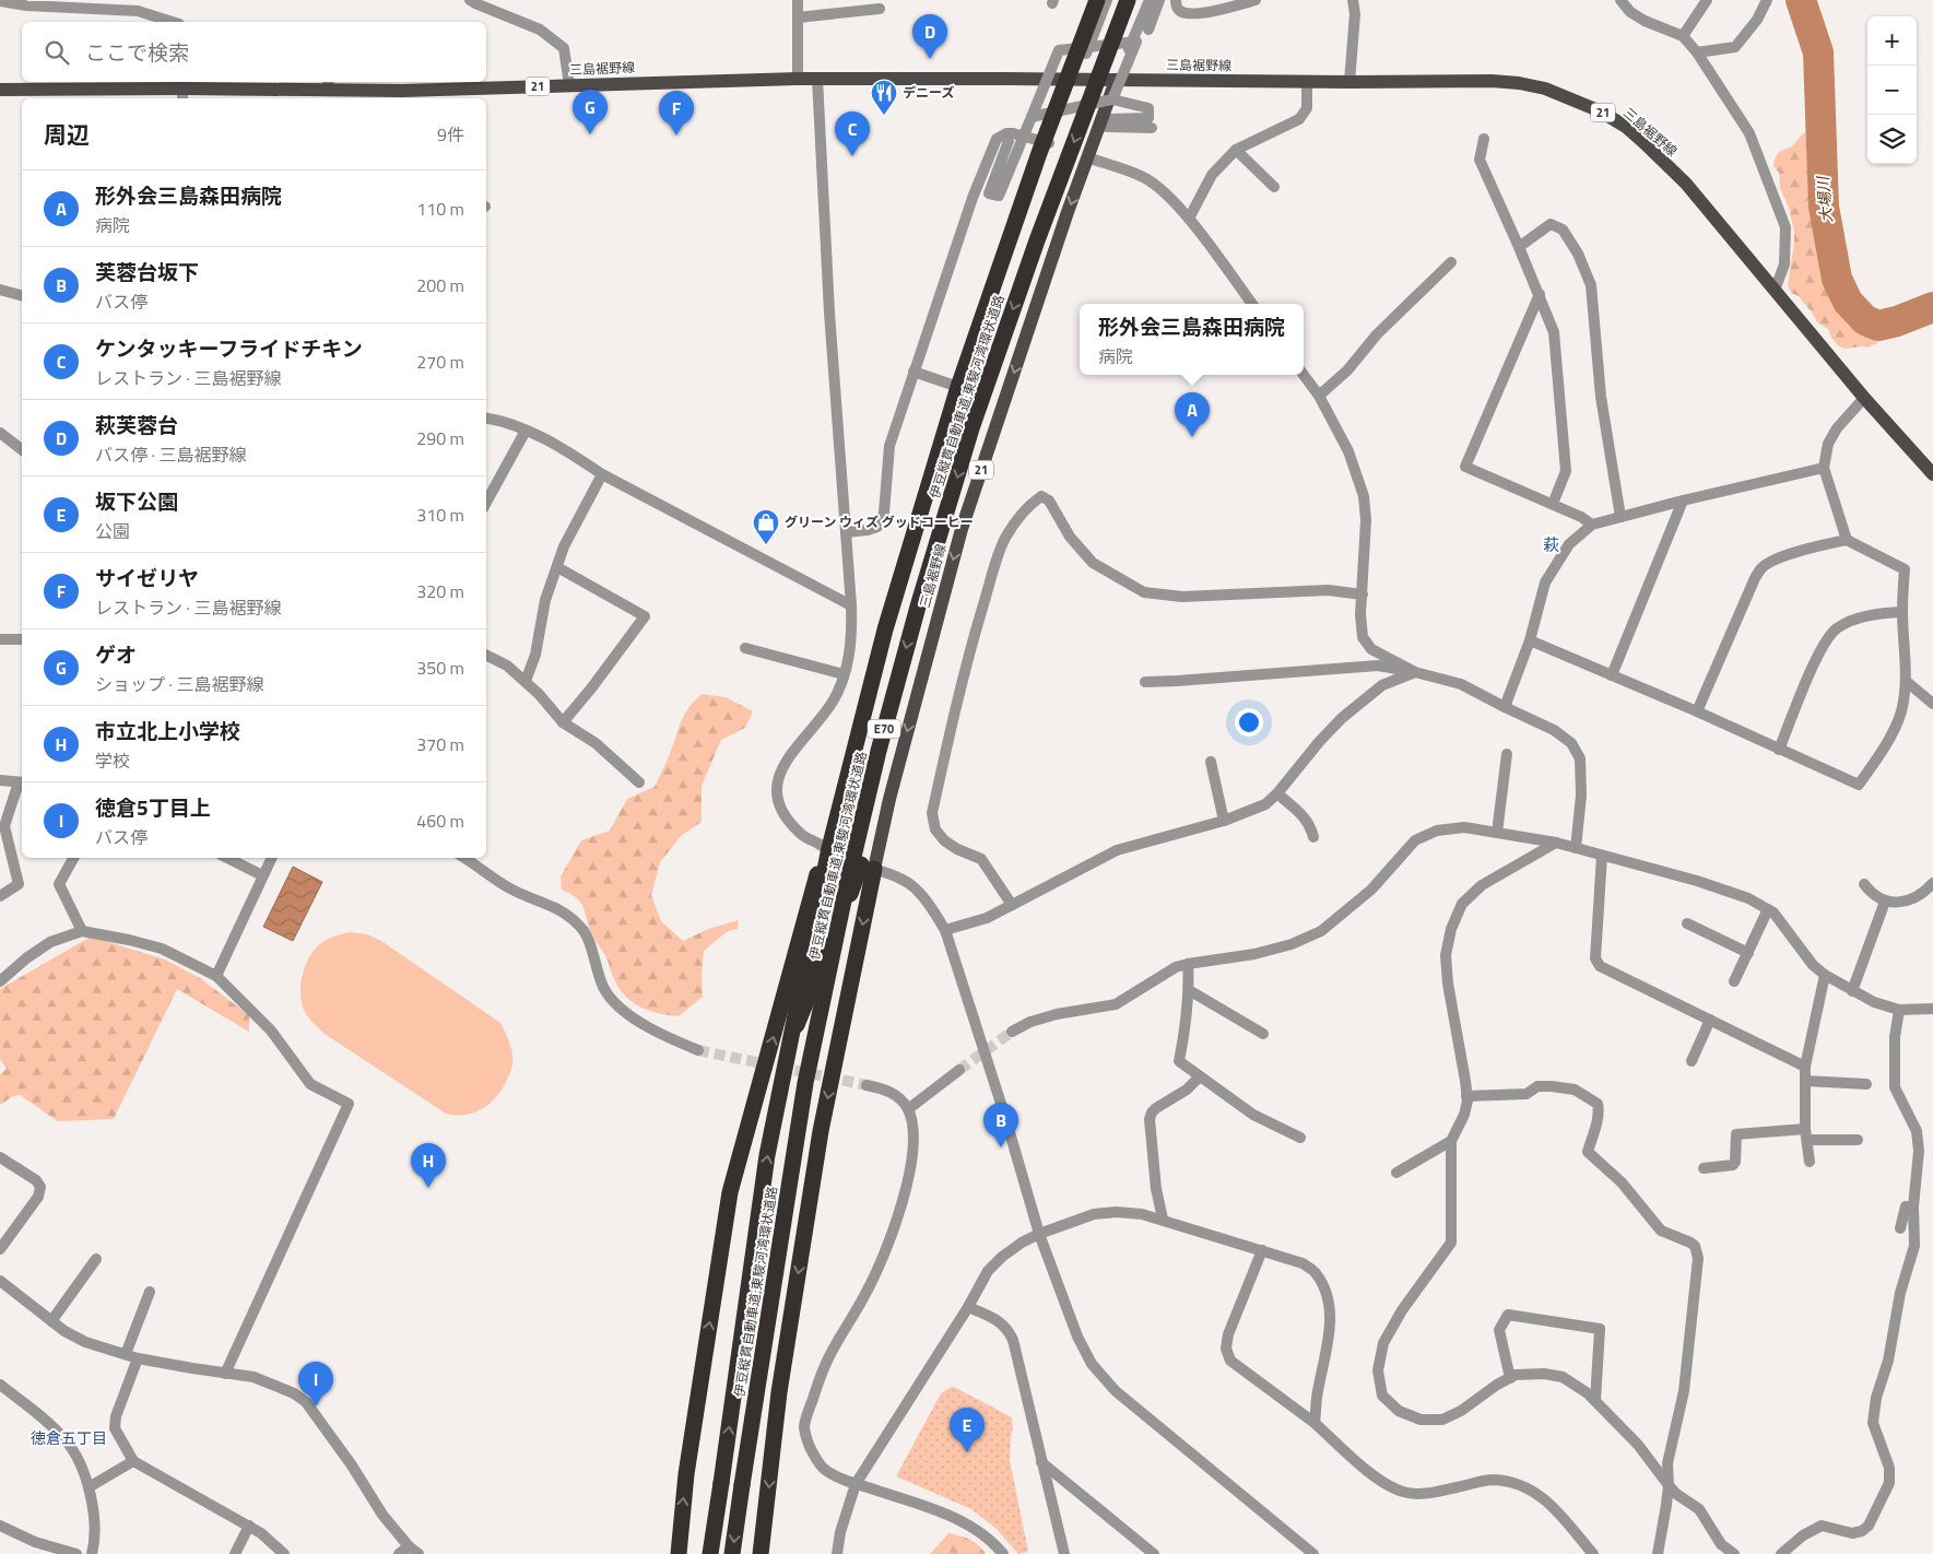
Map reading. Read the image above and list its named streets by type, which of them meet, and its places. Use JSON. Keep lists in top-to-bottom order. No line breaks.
{"streets":{"highway":["伊豆縦貫自動車道;東駿河湾環状道路","E70"],"main road":["三島裾野線","21"]},"districts":["萩","徳倉五丁目"],"water":["大場川"],"places":{"restaurant":["デニーズ"],"shop":["グリーン ウィズ グッドコーヒー"]},"page":{"pins":["D","G","F","C","A","B","H","I","E"],"map_buttons":["+","−"],"search":"ここで検索","heading":["周辺","9件"],"list":[{"mark":"A","name":"形外会三島森田病院","note":"病院","value":"110 m"},{"mark":"B","name":"芙蓉台坂下","note":"バス停","value":"200 m"},{"mark":"C","name":"ケンタッキーフライドチキン","note":"レストラン · 三島裾野線","value":"270 m"},{"mark":"D","name":"萩芙蓉台","note":"バス停 · 三島裾野線","value":"290 m"},{"mark":"E","name":"坂下公園","note":"公園","value":"310 m"},{"mark":"F","name":"サイゼリヤ","note":"レストラン · 三島裾野線","value":"320 m"},{"mark":"G","name":"ゲオ","note":"ショップ · 三島裾野線","value":"350 m"},{"mark":"H","name":"市立北上小学校","note":"学校","value":"370 m"},{"mark":"I","name":"徳倉5丁目上","note":"バス停","value":"460 m"}],"popup":["形外会三島森田病院","病院"]}}
